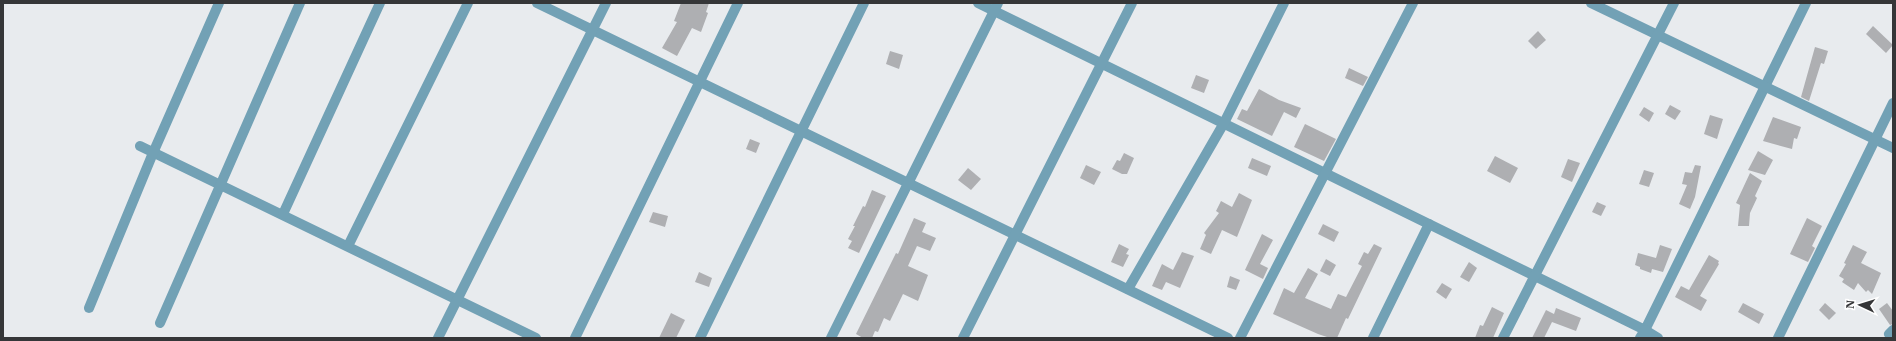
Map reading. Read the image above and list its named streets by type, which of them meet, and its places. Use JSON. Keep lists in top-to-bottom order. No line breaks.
{"north":"left"}
